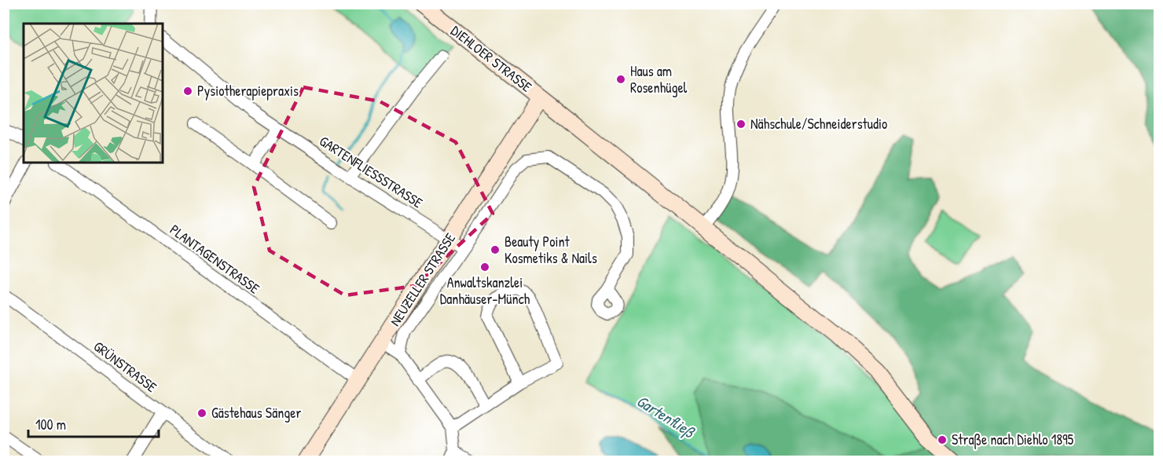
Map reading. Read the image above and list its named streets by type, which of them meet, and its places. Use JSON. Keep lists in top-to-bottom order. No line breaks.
{"streets":{"main road":["DIEHLOER STRASSE","NEUZELLER STRASSE"],"street":["GARTENFLIESSSTRASSE","PLANTAGENSTRASSE","GRÜNSTRASSE"]},"crossings":[["DIEHLOER STRASSE","GARTENFLIESSSTRASSE"],["DIEHLOER STRASSE","NEUZELLER STRASSE"],["GARTENFLIESSSTRASSE","NEUZELLER STRASSE"],["PLANTAGENSTRASSE","NEUZELLER STRASSE"]],"water":["Gartenfließ"],"places":["Haus am Rosenhügel","Pysiotherapiepraxis","Nähschule/Schneiderstudio","Beauty Point Kosmetiks & Nails","Anwaltskanzlei Danhäuser-Münch","Gästehaus Sänger","Straße nach Diehlo 1895"],"scale_bar":"100 m"}
